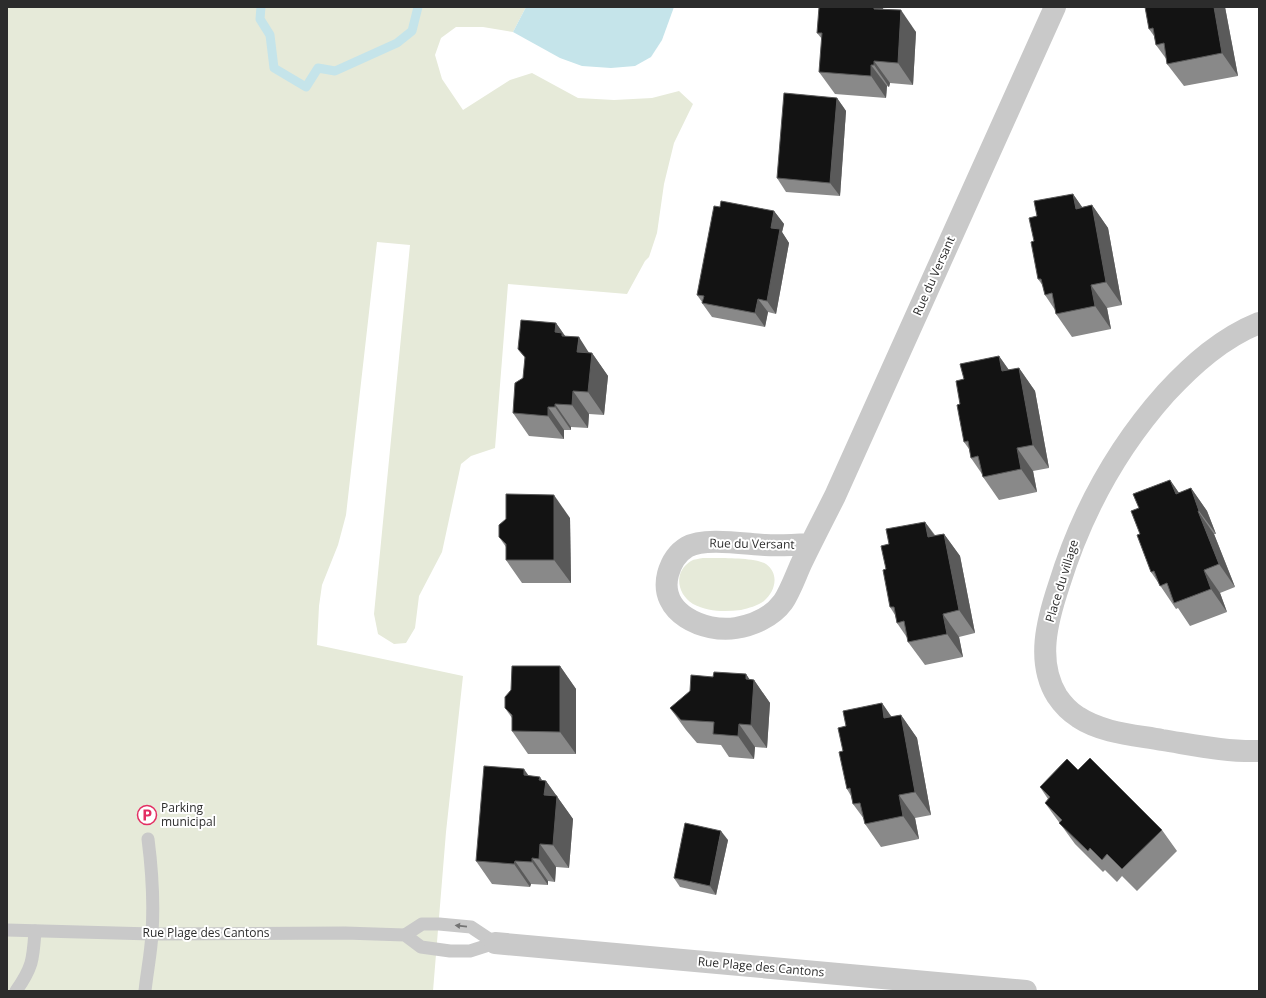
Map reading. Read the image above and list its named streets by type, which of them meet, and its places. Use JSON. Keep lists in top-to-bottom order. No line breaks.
{"streets":{"street":["Rue du Versant","Place du village","Rue Plage des Cantons"]},"places":{"parking":["Parking municipal"]}}
